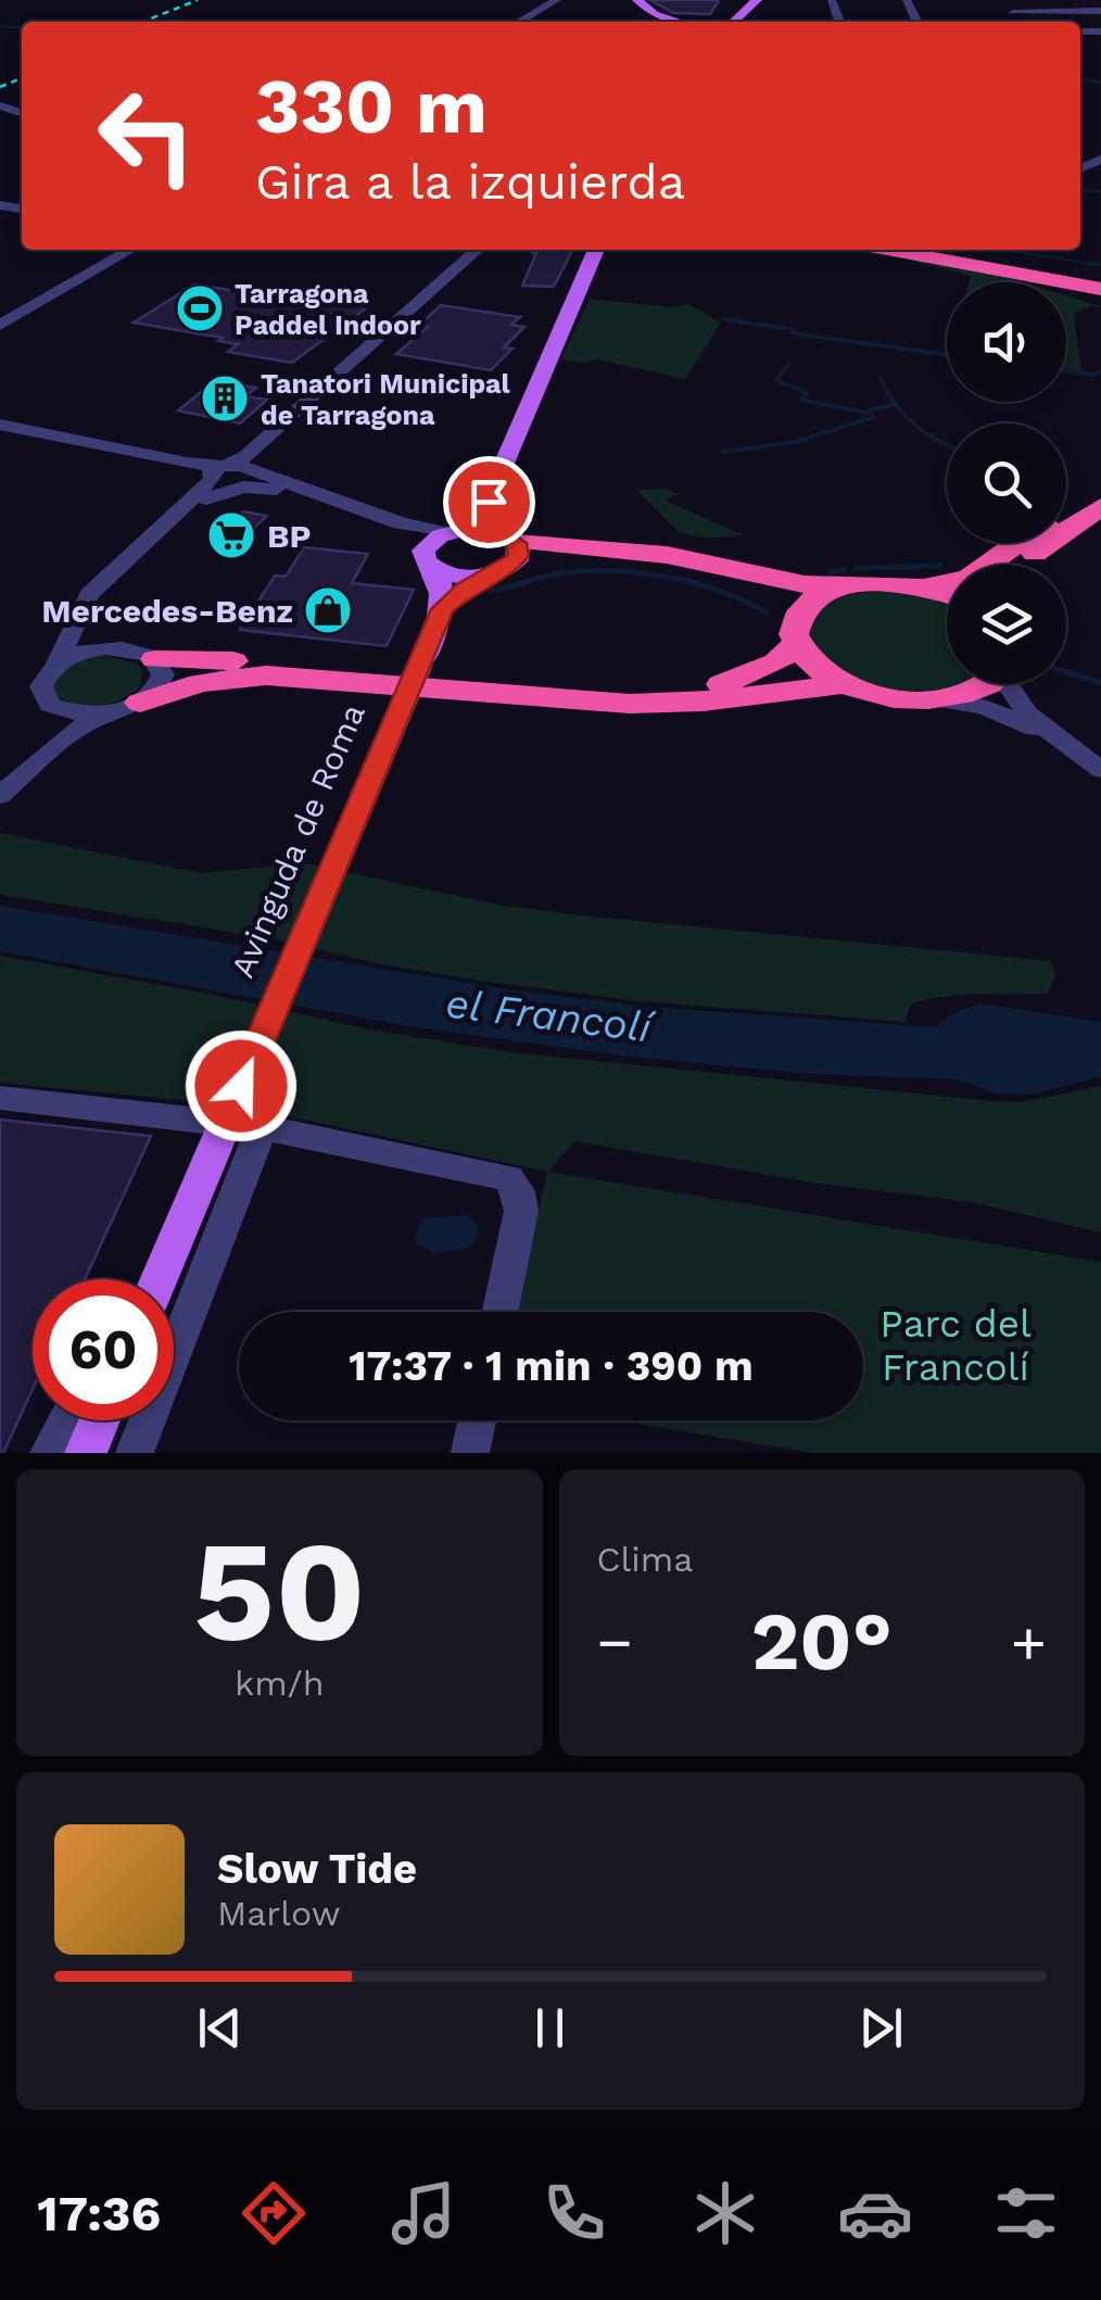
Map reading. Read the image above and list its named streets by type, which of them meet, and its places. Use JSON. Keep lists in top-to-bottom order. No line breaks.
{"streets":{"main road":["Avinguda de Roma"]},"water":["el Francolí"],"parks":["Parc del Francolí"],"places":{"sports":["Tarragona Paddel Indoor"],"building":["Tanatori Municipal de Tarragona"],"supermarket":["BP"],"shop":["Mercedes-Benz"]},"page":{"turn":["330 m","Gira a la izquierda"],"limit":"60","trip":"17:37 · 1 min · 390 m","tile":[["50","km/h"],"Clima"],"heat":["−","20°","+"],"song":["Slow Tide","Marlow"],"tabs":"17:36"}}
